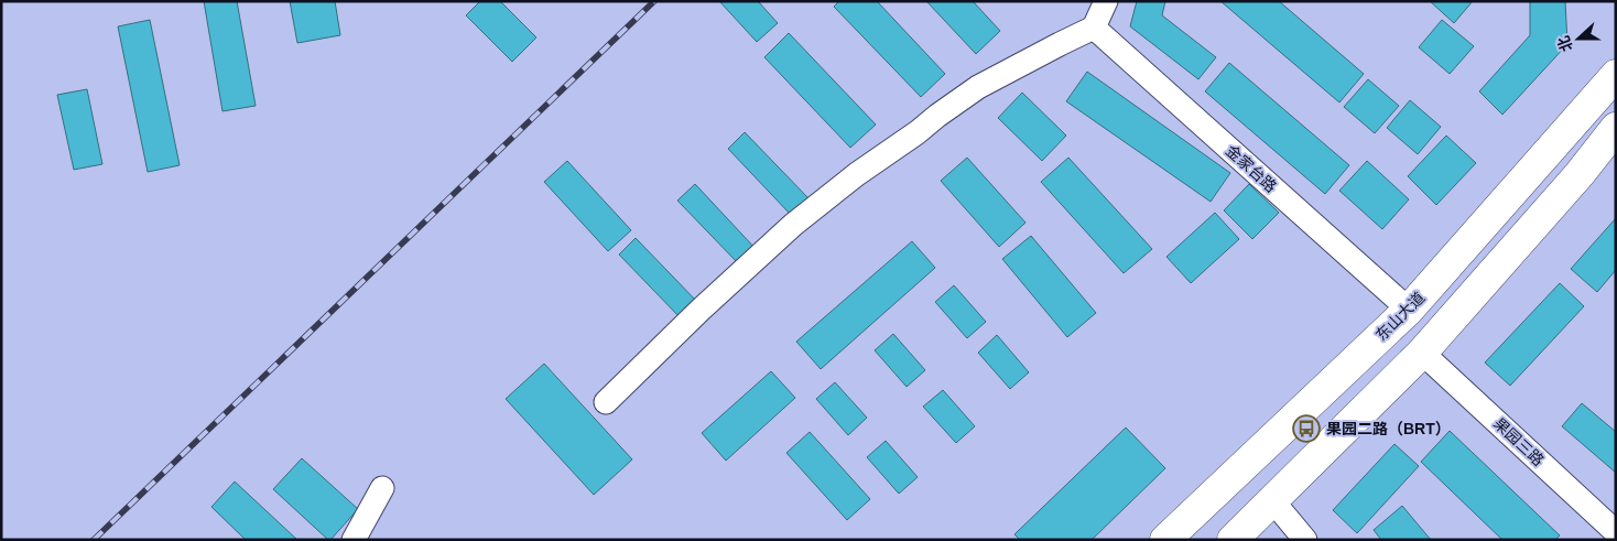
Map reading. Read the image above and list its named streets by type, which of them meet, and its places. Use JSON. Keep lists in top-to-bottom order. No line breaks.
{"streets":{"main road":["东山大道"],"street":["金家台路","果园三路"]},"crossings":[["金家台路","东山大道"]],"places":{"bus stop":["果园二路（BRT）"]},"north":"left"}
